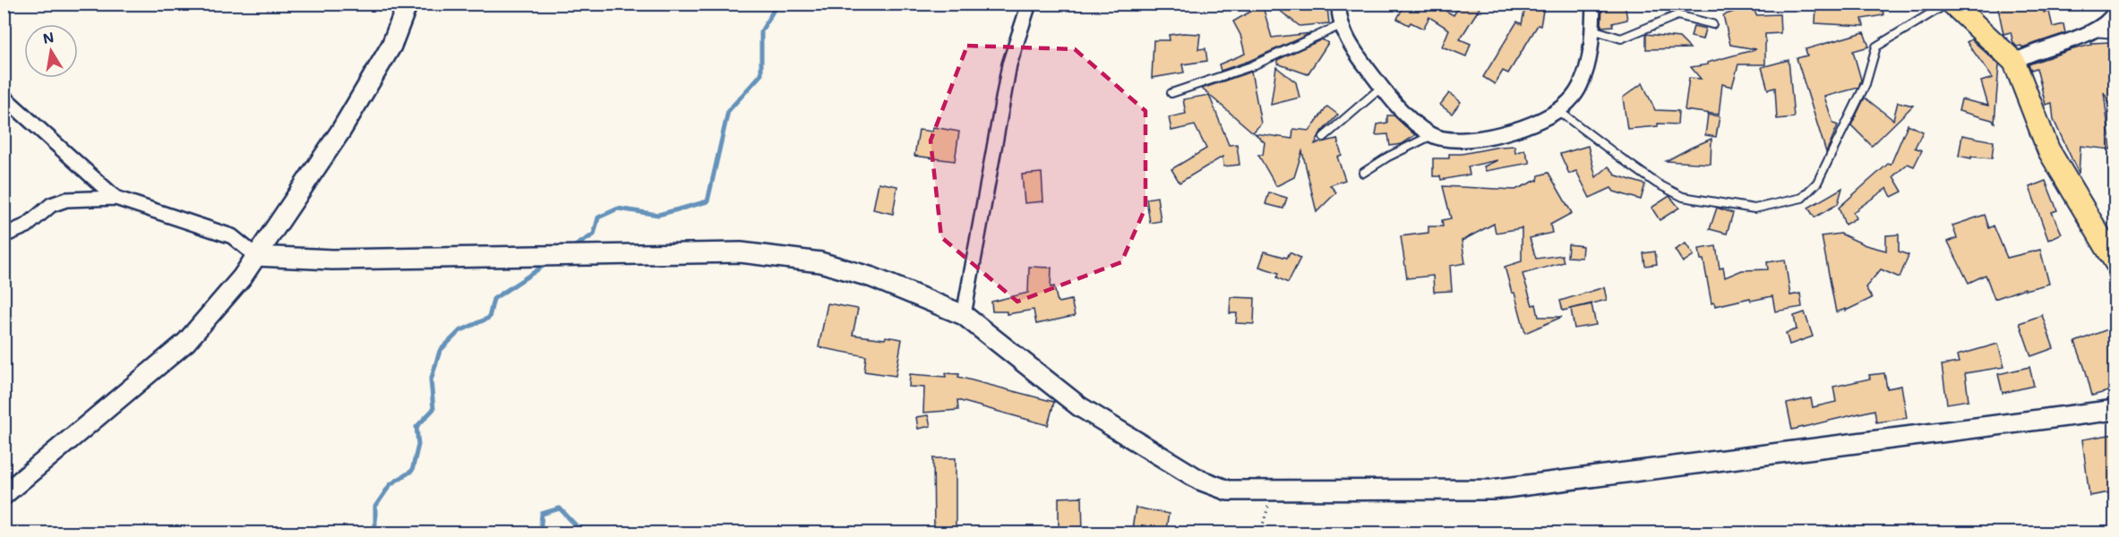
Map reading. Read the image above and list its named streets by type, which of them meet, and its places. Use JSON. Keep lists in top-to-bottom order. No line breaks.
{"north":"top"}
